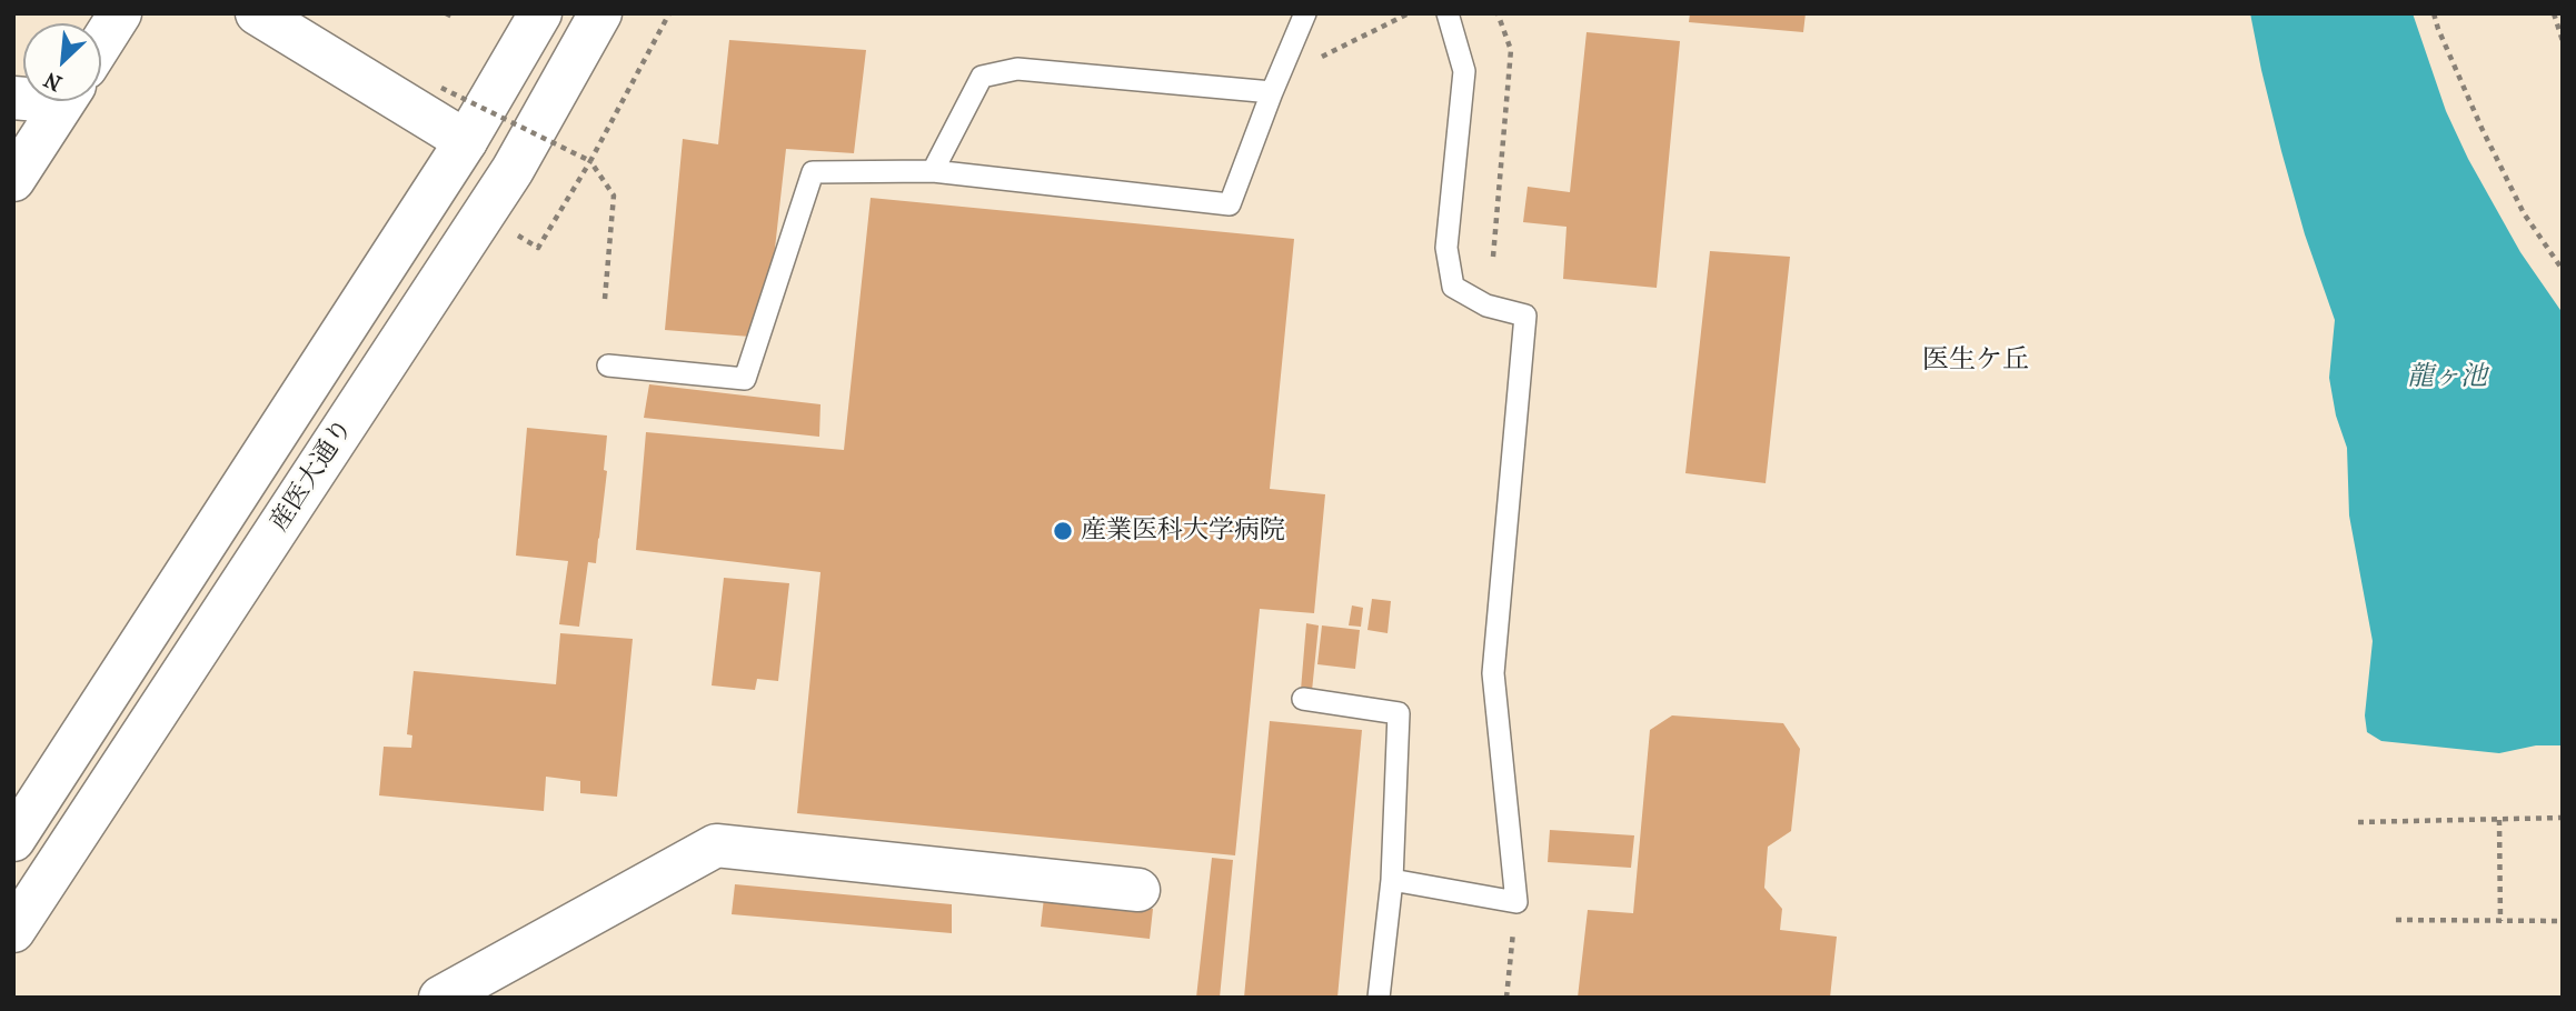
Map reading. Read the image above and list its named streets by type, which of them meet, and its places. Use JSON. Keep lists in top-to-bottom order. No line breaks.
{"streets":{"street":["産医大通り"]},"districts":["医生ケ丘"],"water":["龍ヶ池"],"places":["産業医科大学病院"],"north":"bottom left"}
